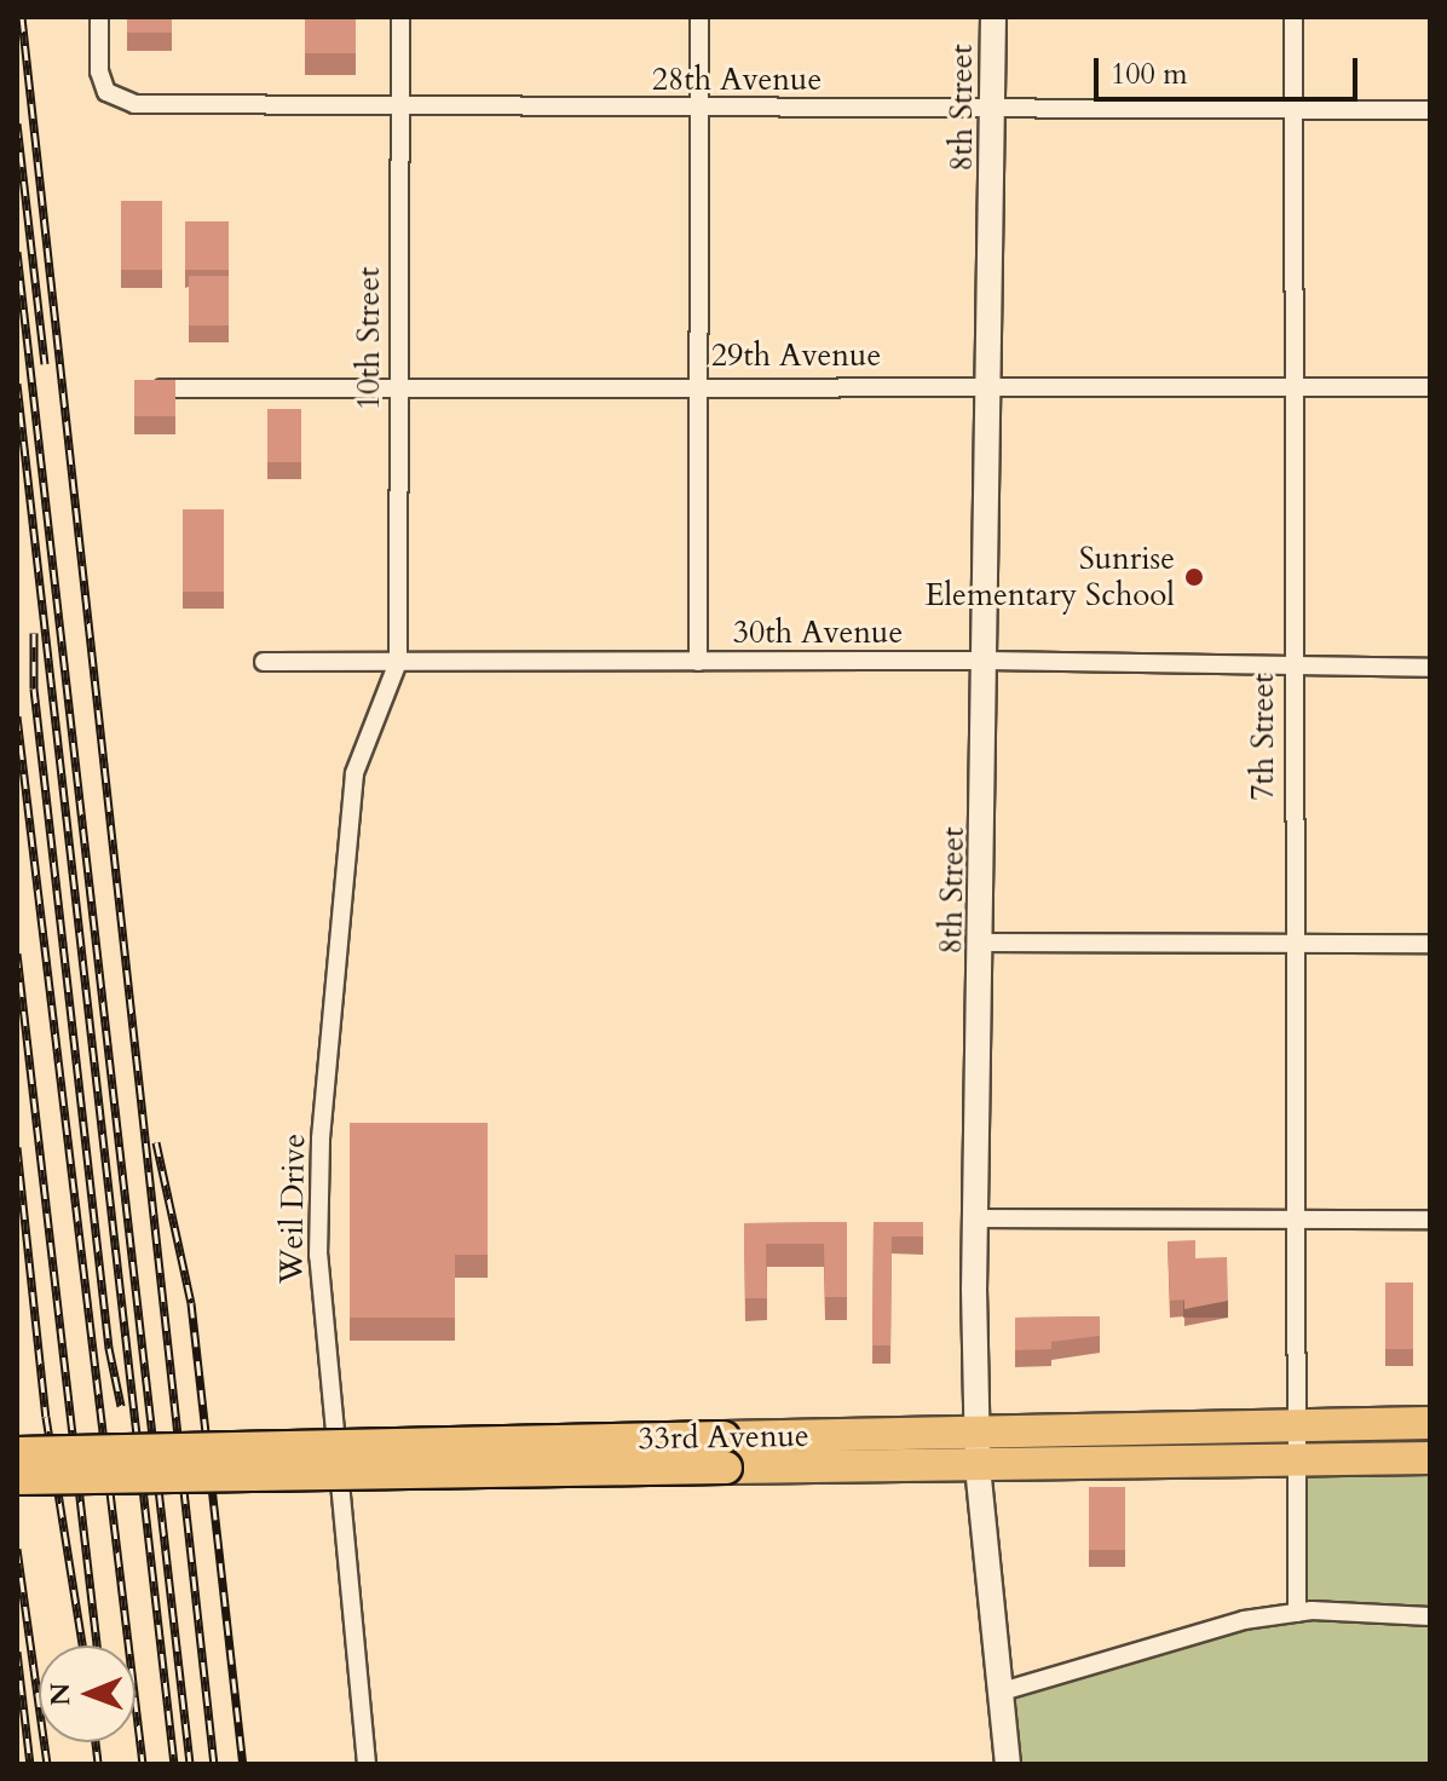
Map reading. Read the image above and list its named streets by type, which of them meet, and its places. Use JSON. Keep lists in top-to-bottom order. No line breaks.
{"streets":{"highway":["33rd Avenue"],"main road":["8th Street"],"street":["28th Avenue","10th Street","29th Avenue","30th Avenue","7th Street","Weil Drive"]},"crossings":[["28th Avenue","8th Street"],["28th Avenue","10th Street"],["28th Avenue","7th Street"],["8th Street","29th Avenue"],["8th Street","30th Avenue"],["8th Street","33rd Avenue"],["10th Street","29th Avenue"],["10th Street","30th Avenue"],["10th Street","Weil Drive"],["29th Avenue","7th Street"],["30th Avenue","7th Street"],["30th Avenue","Weil Drive"],["7th Street","33rd Avenue"]],"places":["Sunrise Elementary School"],"scale_bar":"100 m","north":"left"}
